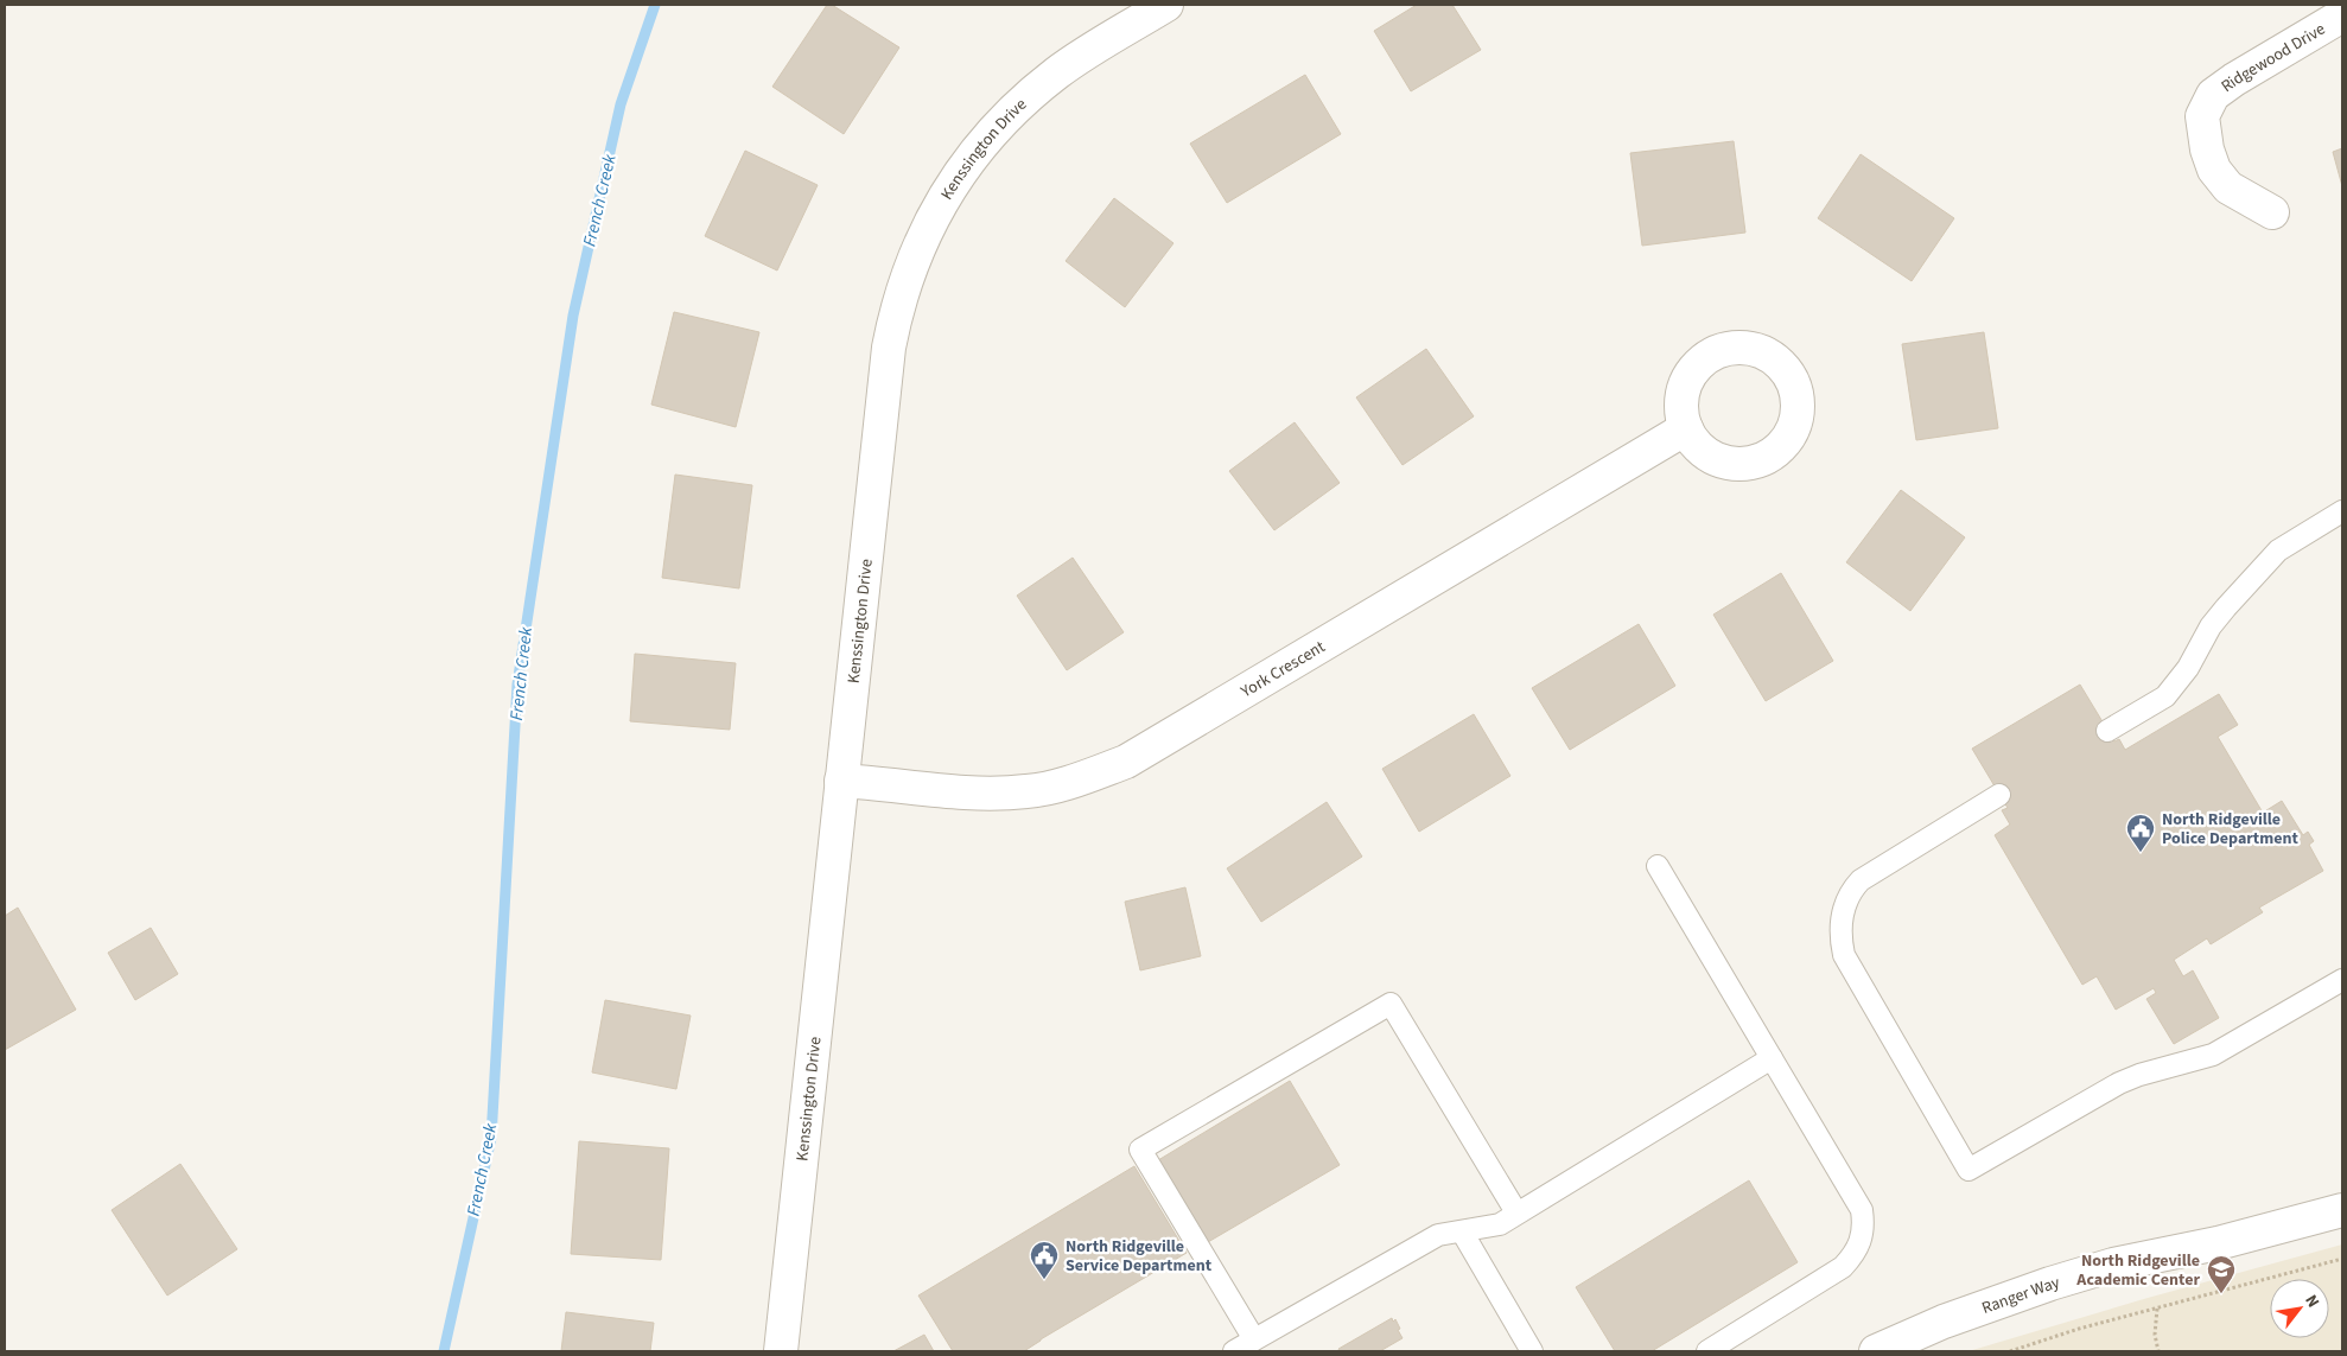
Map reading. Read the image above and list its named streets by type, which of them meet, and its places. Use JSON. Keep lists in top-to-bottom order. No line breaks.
{"streets":{"street":["Ridgewood Drive","Kenssington Drive","York Crescent","Ranger Way"]},"crossings":[["Kenssington Drive","York Crescent"]],"water":["French Creek"],"places":{"public building":["North Ridgeville Police Department","North Ridgeville Service Department"],"school or university":["North Ridgeville Academic Center"]},"north":"top right"}
